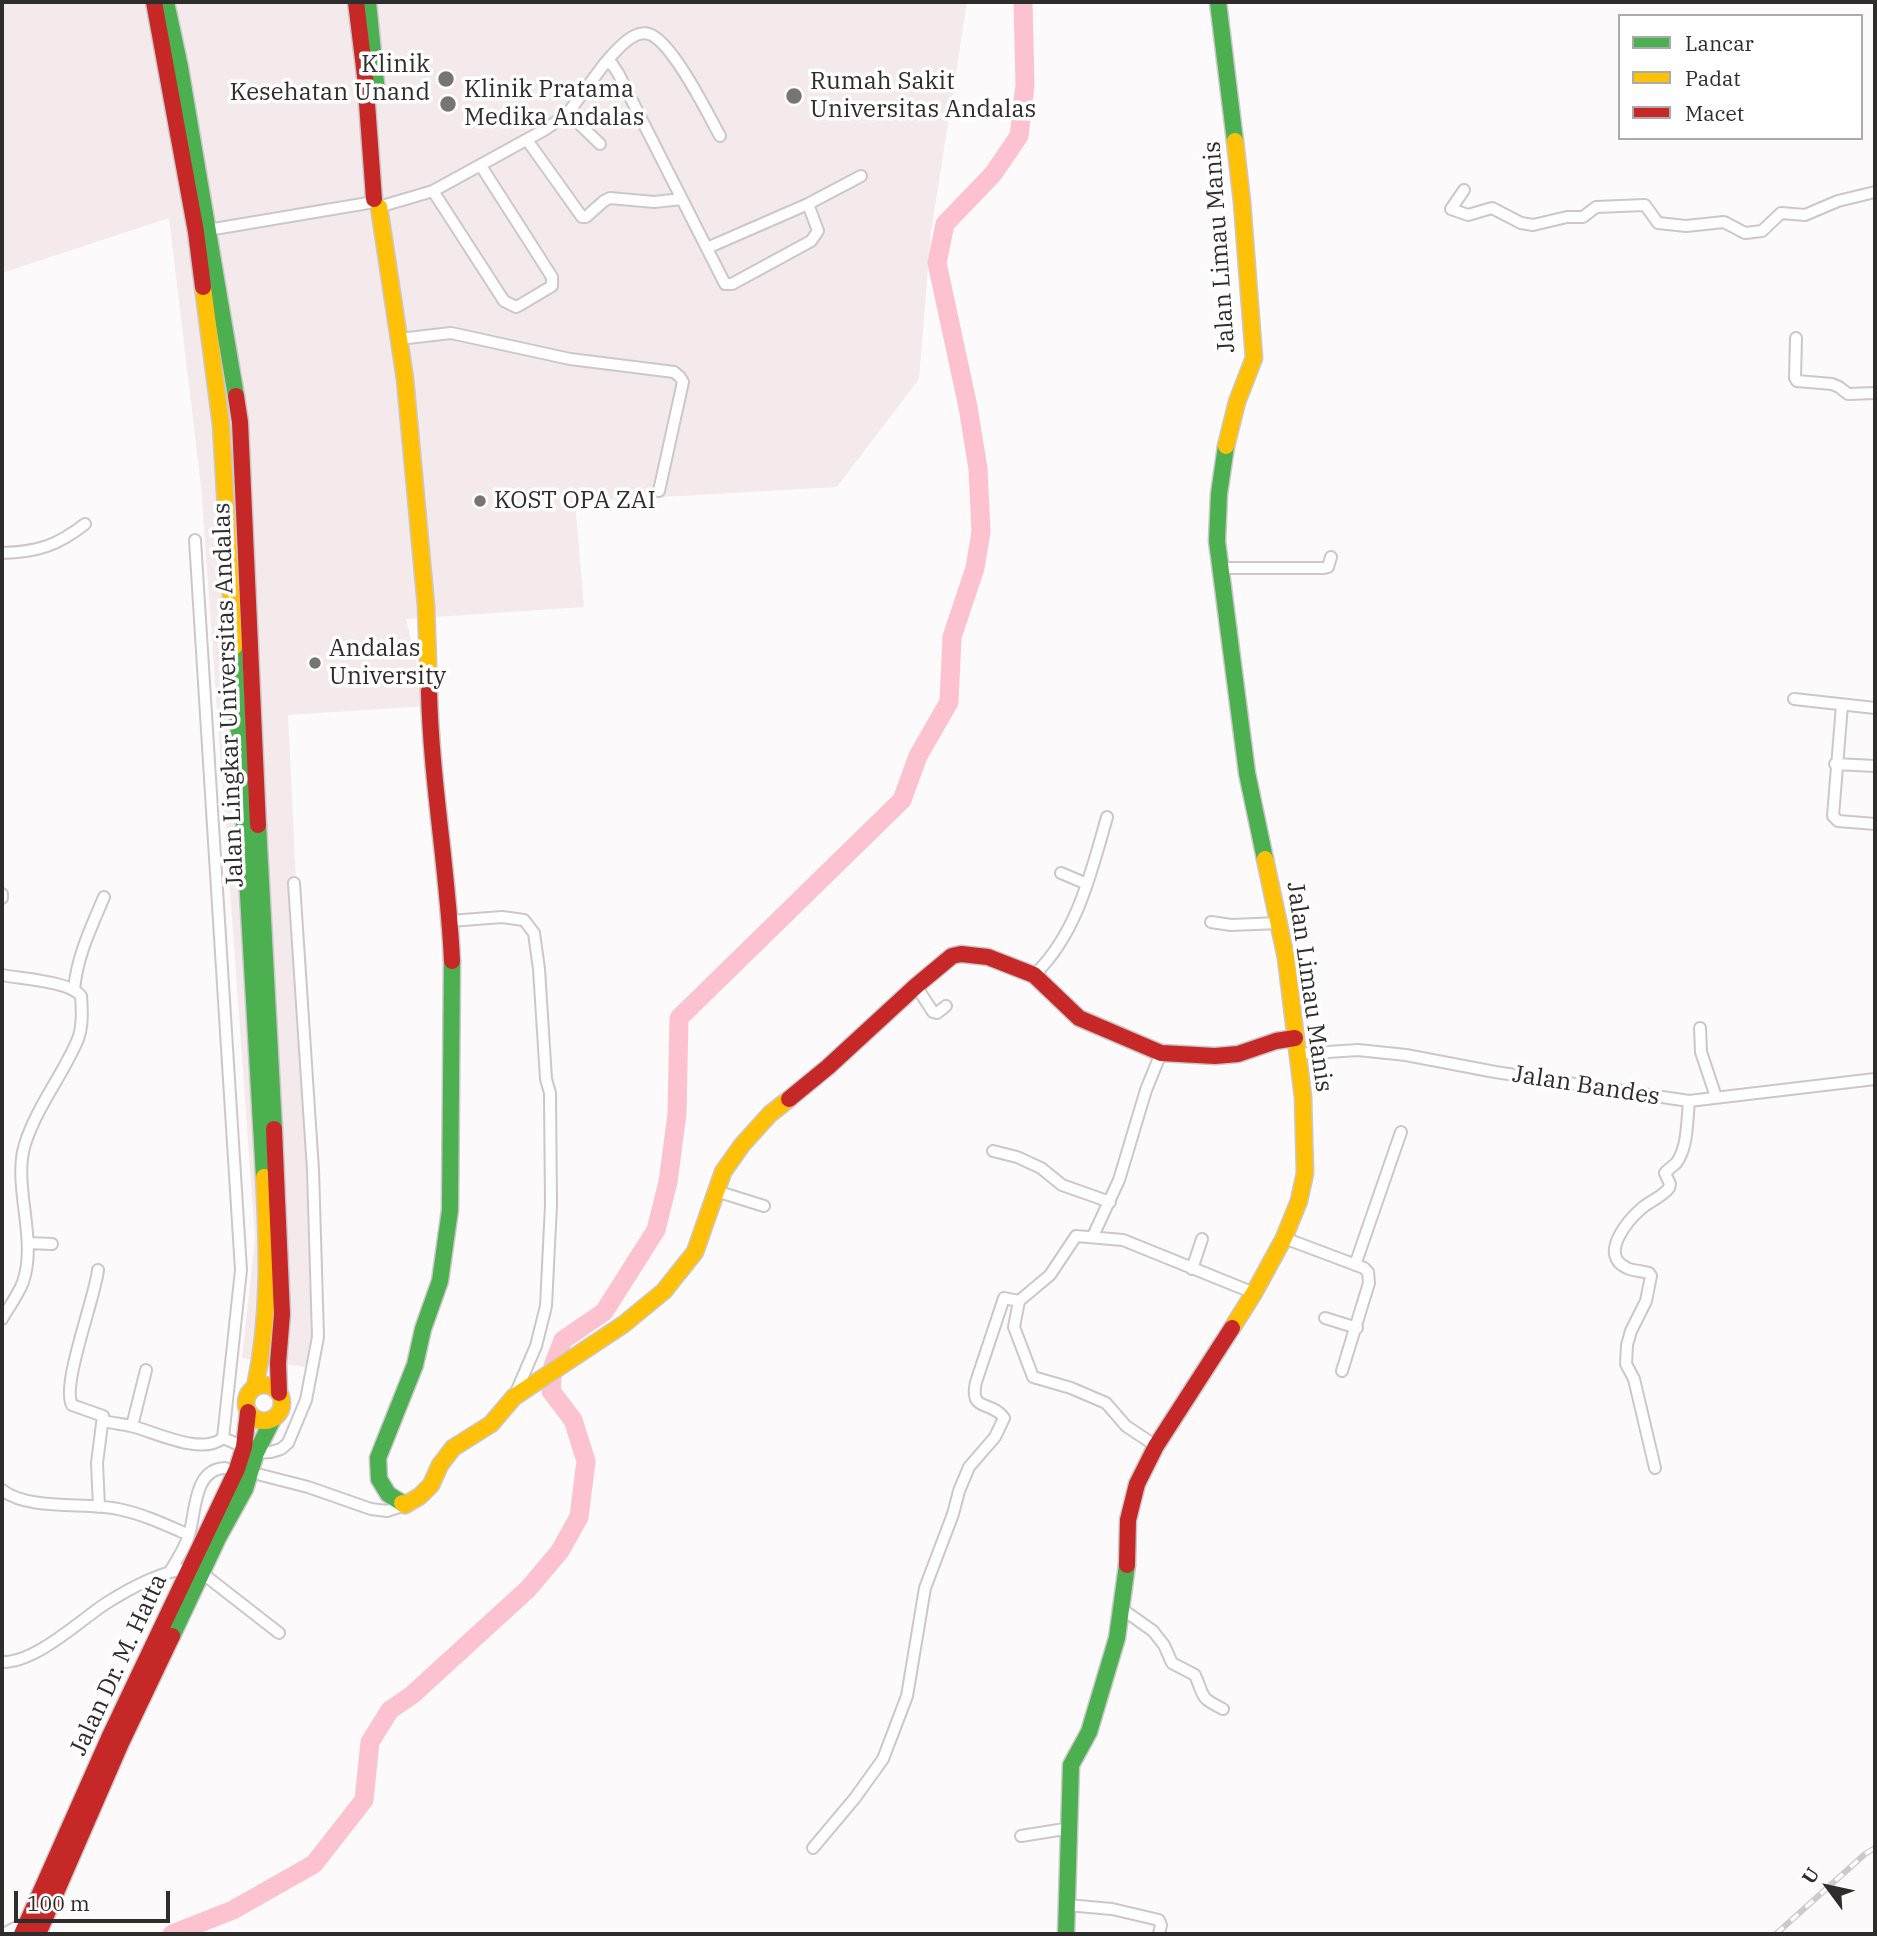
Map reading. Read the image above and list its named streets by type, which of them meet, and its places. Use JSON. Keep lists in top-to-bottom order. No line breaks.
{"streets":{"street":["Jalan Limau Manis","Jalan Lingkar Universitas Andalas","Jalan Bandes","Jalan Dr. M. Hatta"]},"crossings":[["Jalan Limau Manis","Jalan Bandes"],["Jalan Lingkar Universitas Andalas","Jalan Dr. M. Hatta"]],"places":["Klinik Kesehatan Unand","Rumah Sakit Universitas Andalas","Klinik Pratama Medika Andalas","KOST OPA ZAI","Andalas University"],"legend":["Lancar","Padat","Macet"],"scale_bar":"100 m","north":"top left"}
